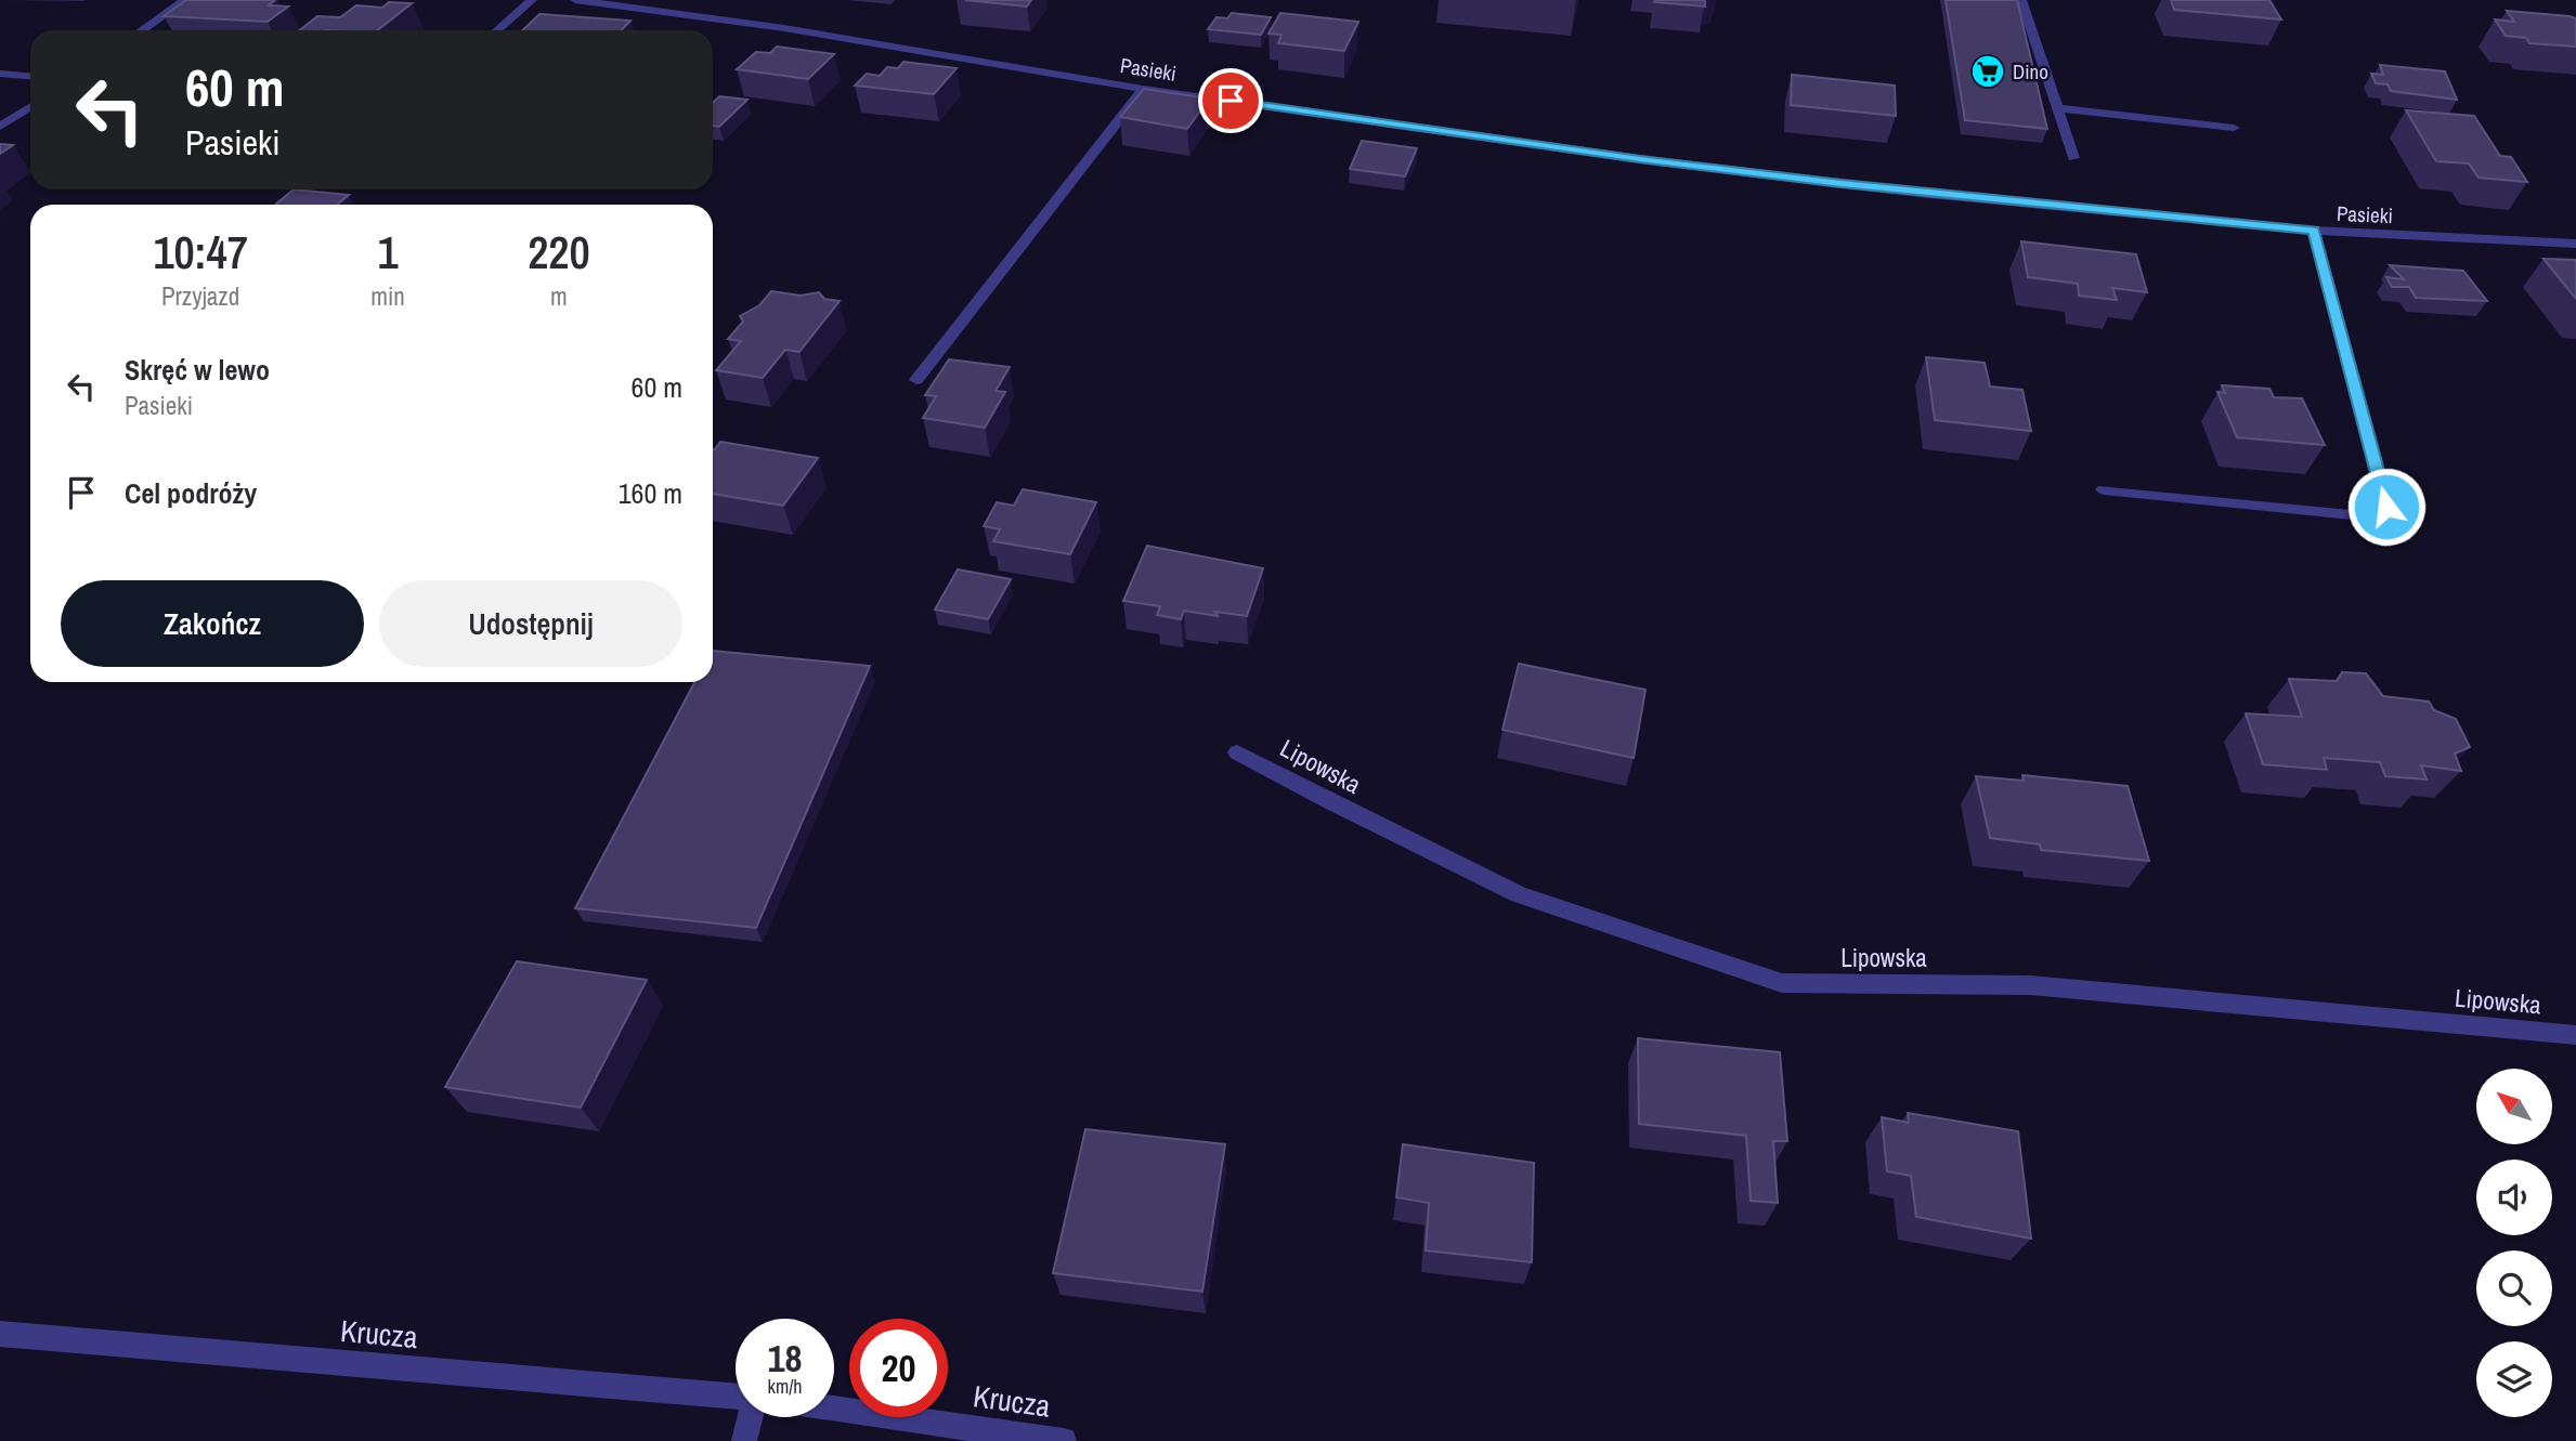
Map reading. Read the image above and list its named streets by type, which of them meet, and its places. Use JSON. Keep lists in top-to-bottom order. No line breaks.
{"streets":{"street":["Pasieki","Lipowska","Krucza"]},"places":{"supermarket":["Dino"]},"north":"top left","page":{"turn":["60 m","Pasieki"],"eta":["10:47","Przyjazd","1","min","220","m"],"list":[{"name":"Skręć w lewo","note":"Pasieki","value":"60 m"},{"name":"Cel podróży","value":"160 m"}],"buttons":["Zakończ","Udostępnij"],"speed":"18 km/h","limit":"20"}}
